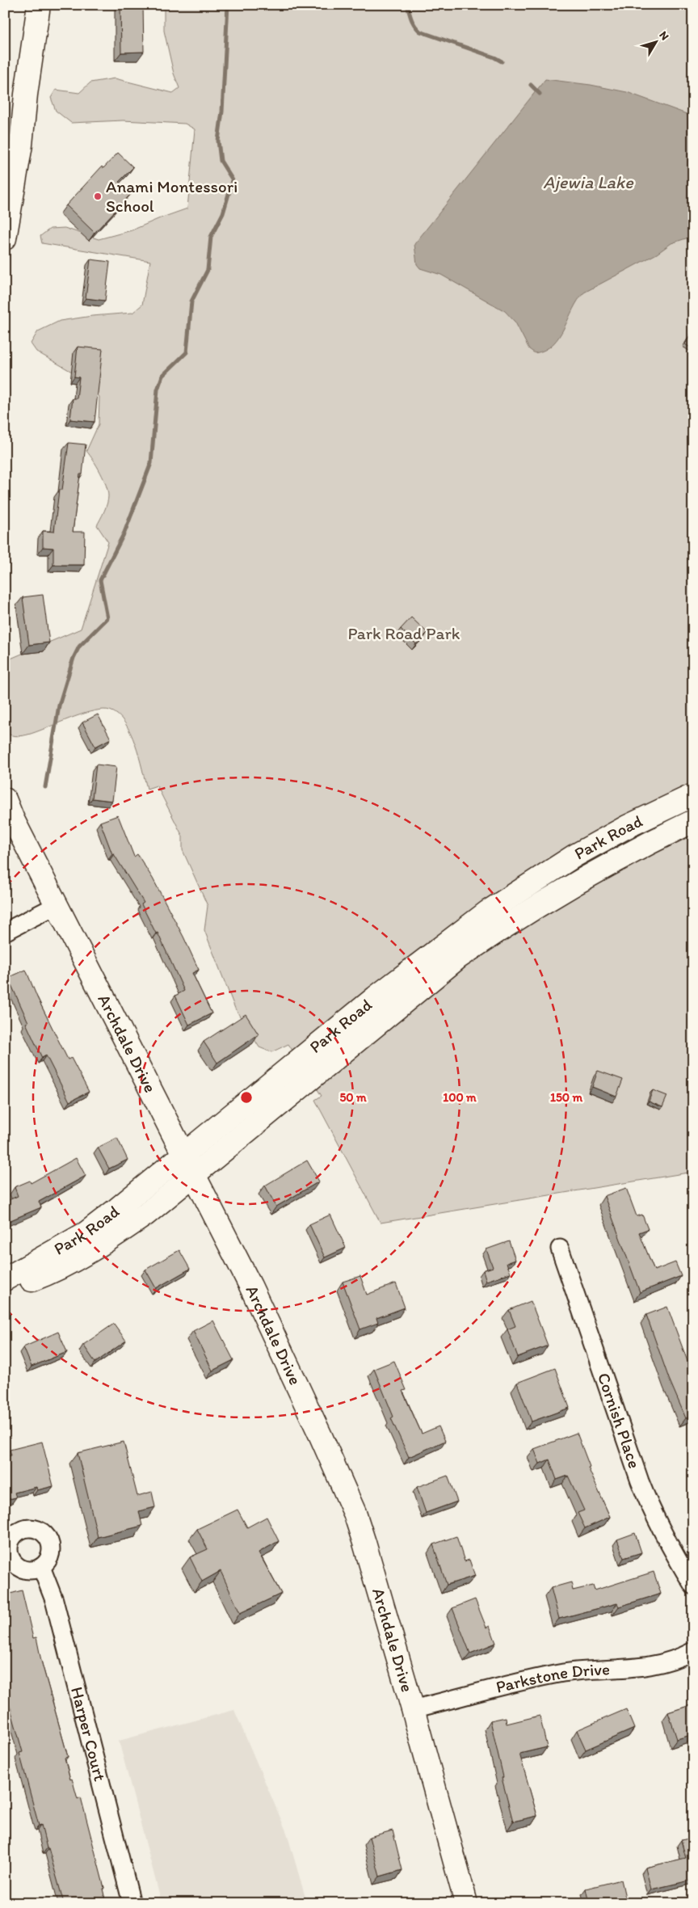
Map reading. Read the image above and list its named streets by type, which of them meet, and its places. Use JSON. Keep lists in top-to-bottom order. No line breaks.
{"streets":{"main road":["Park Road","Archdale Drive"],"street":["Cornish Place","Parkstone Drive","Harper Court"]},"crossings":[["Park Road","Archdale Drive"],["Archdale Drive","Parkstone Drive"]],"water":["Ajewia Lake"],"parks":["Park Road Park"],"places":["Anami Montessori School"],"north":"top right","rings":["50 m","100 m","150 m"]}
